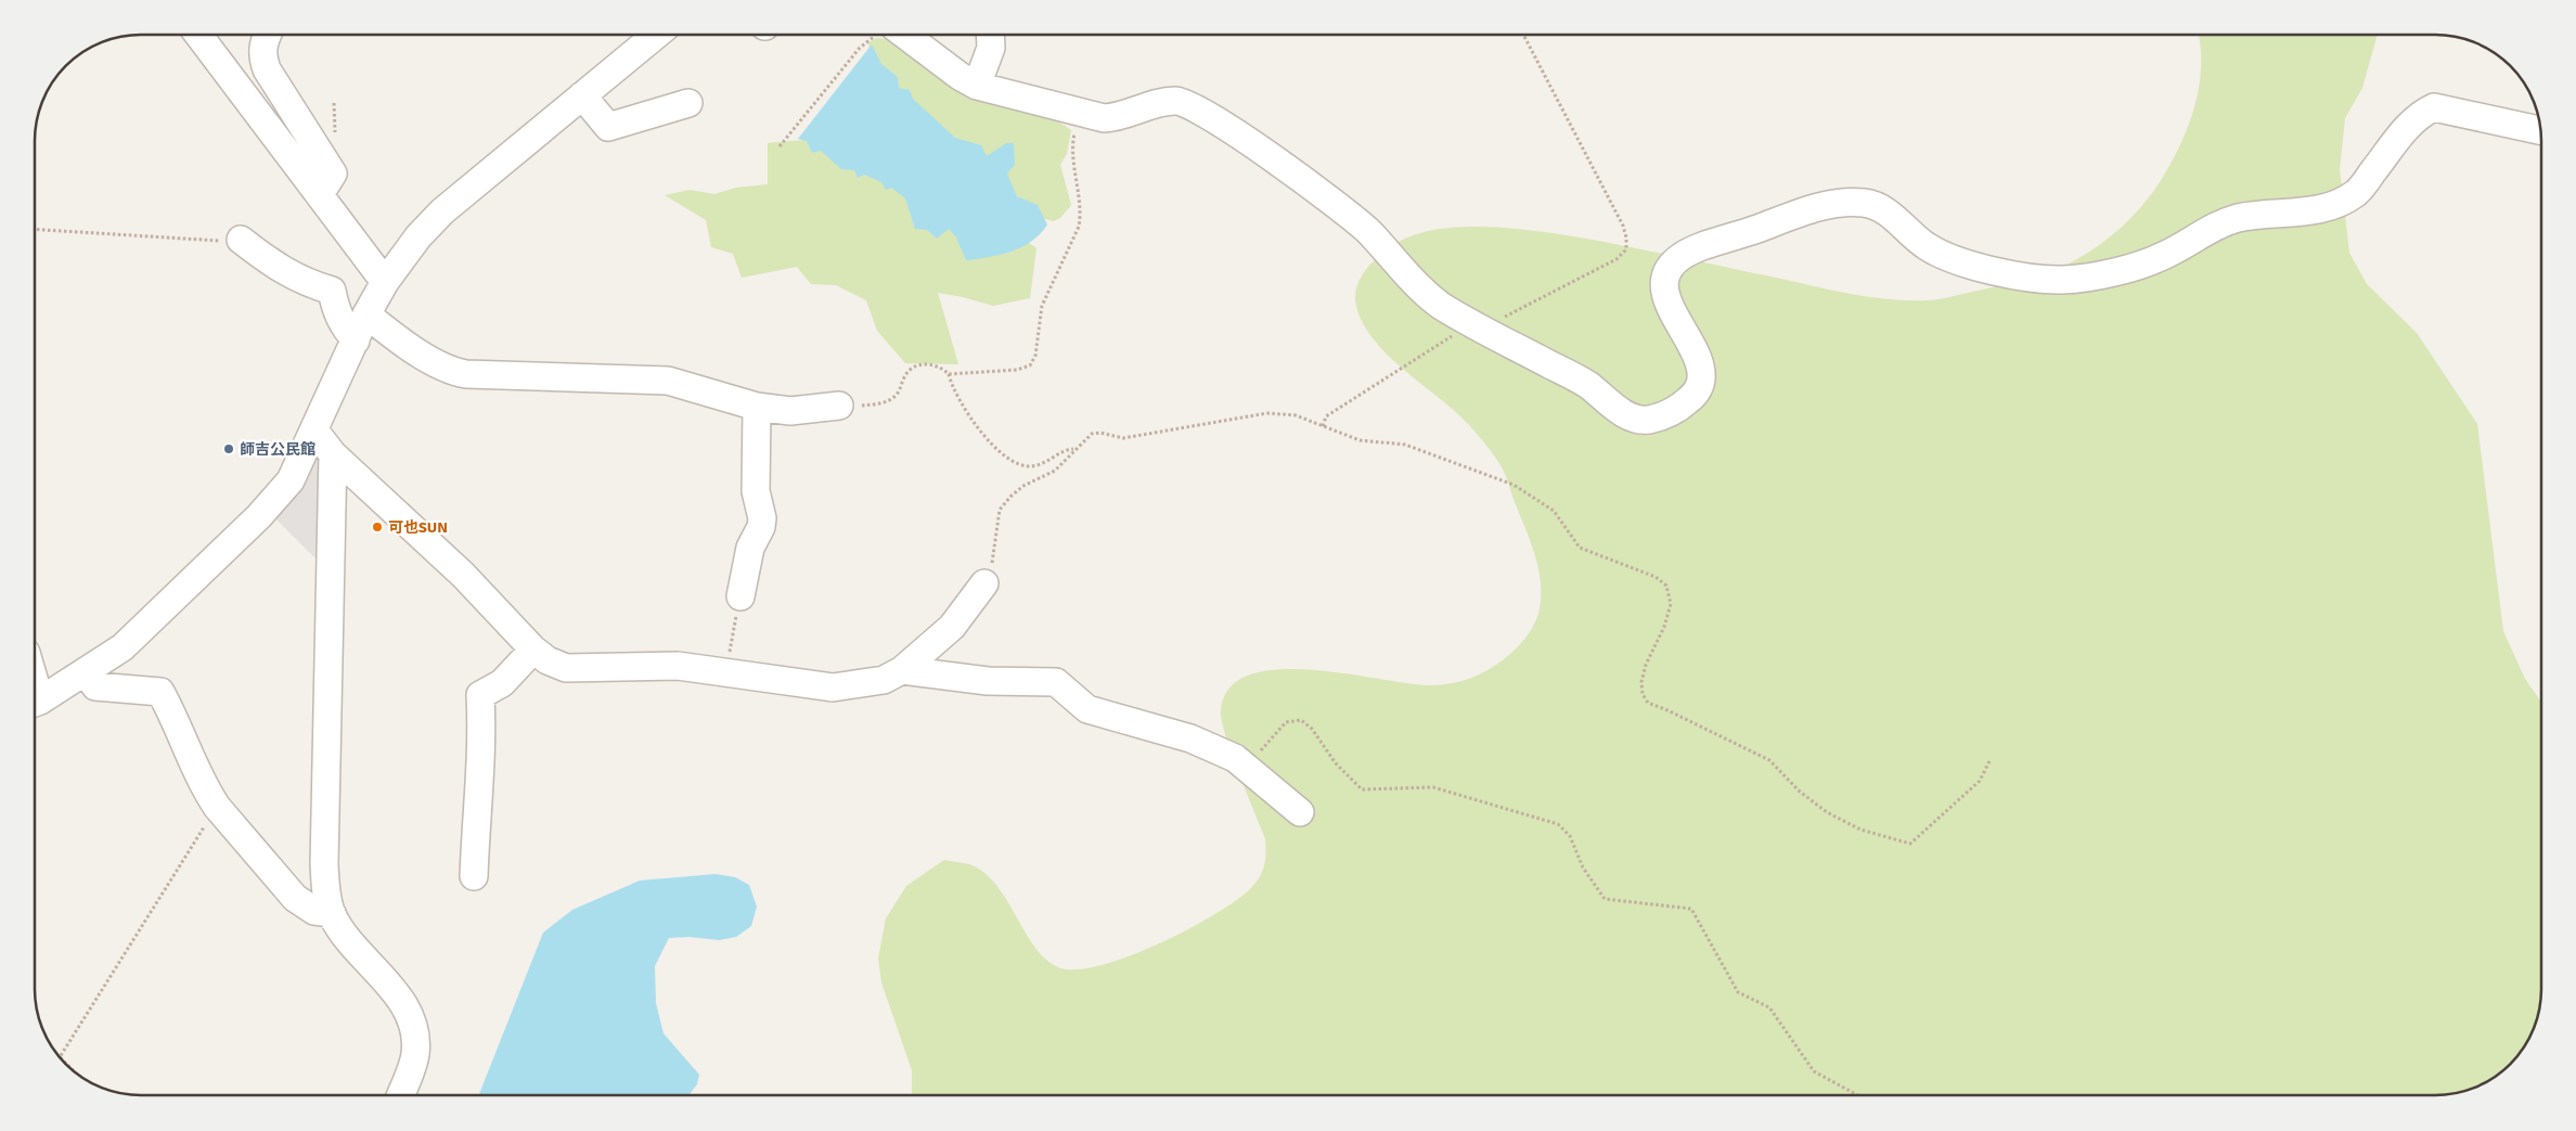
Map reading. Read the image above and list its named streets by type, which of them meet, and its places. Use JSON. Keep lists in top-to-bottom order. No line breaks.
{"places":["師吉公民館","可也SUN"]}
